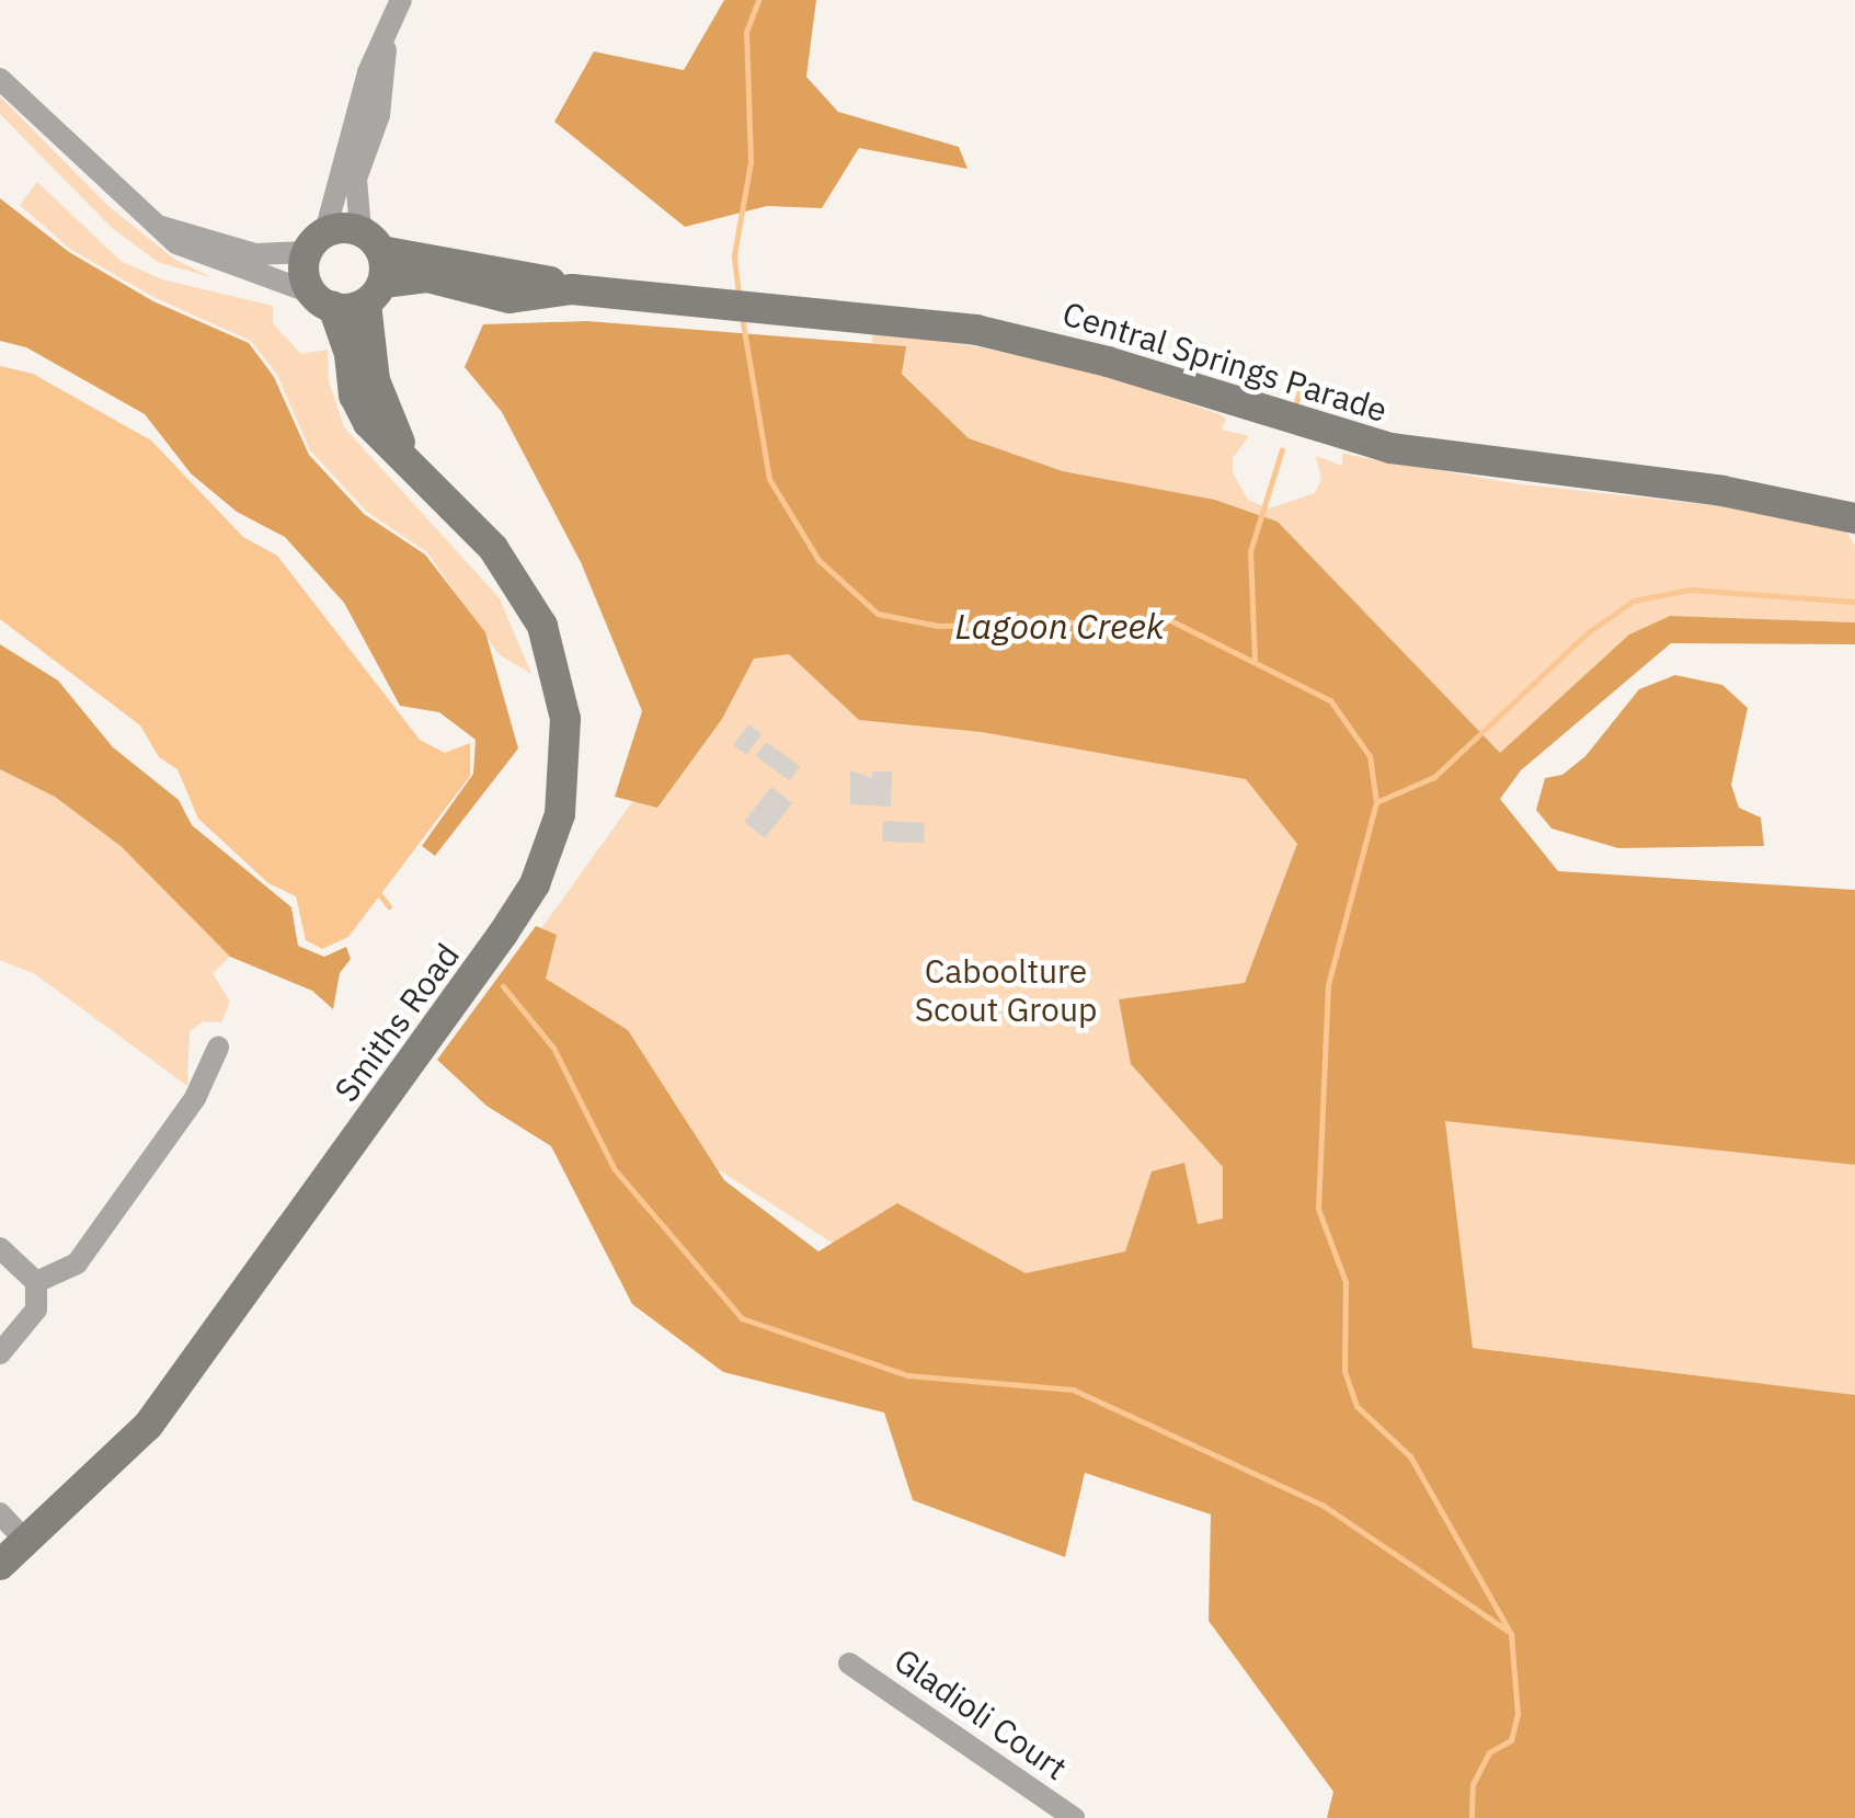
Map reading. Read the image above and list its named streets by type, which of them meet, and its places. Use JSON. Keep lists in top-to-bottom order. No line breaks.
{"streets":{"main road":["Central Springs Parade","Smiths Road"],"street":["Gladioli Court"]},"crossings":[["Central Springs Parade","Smiths Road"]],"water":["Lagoon Creek"],"parks":["Caboolture Scout Group"]}
